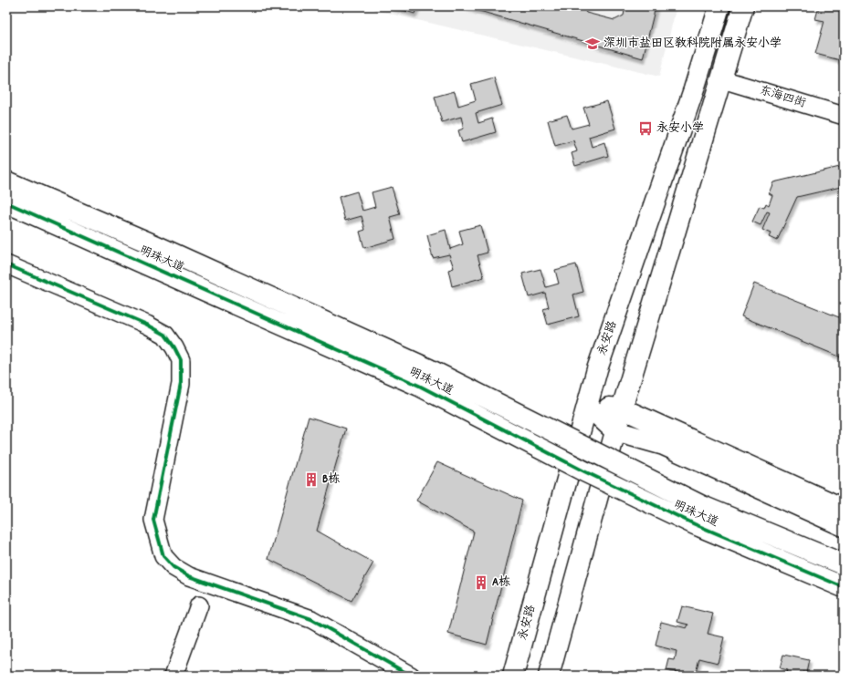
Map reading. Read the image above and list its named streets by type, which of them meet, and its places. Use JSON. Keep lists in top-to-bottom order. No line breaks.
{"streets":{"main road":["明珠大道","永安路"],"street":["东海四街"]},"places":{"school or university":["深圳市盐田区教科院附属永安小学"],"bus stop":["永安小学"],"building":["B栋","A栋"]}}
